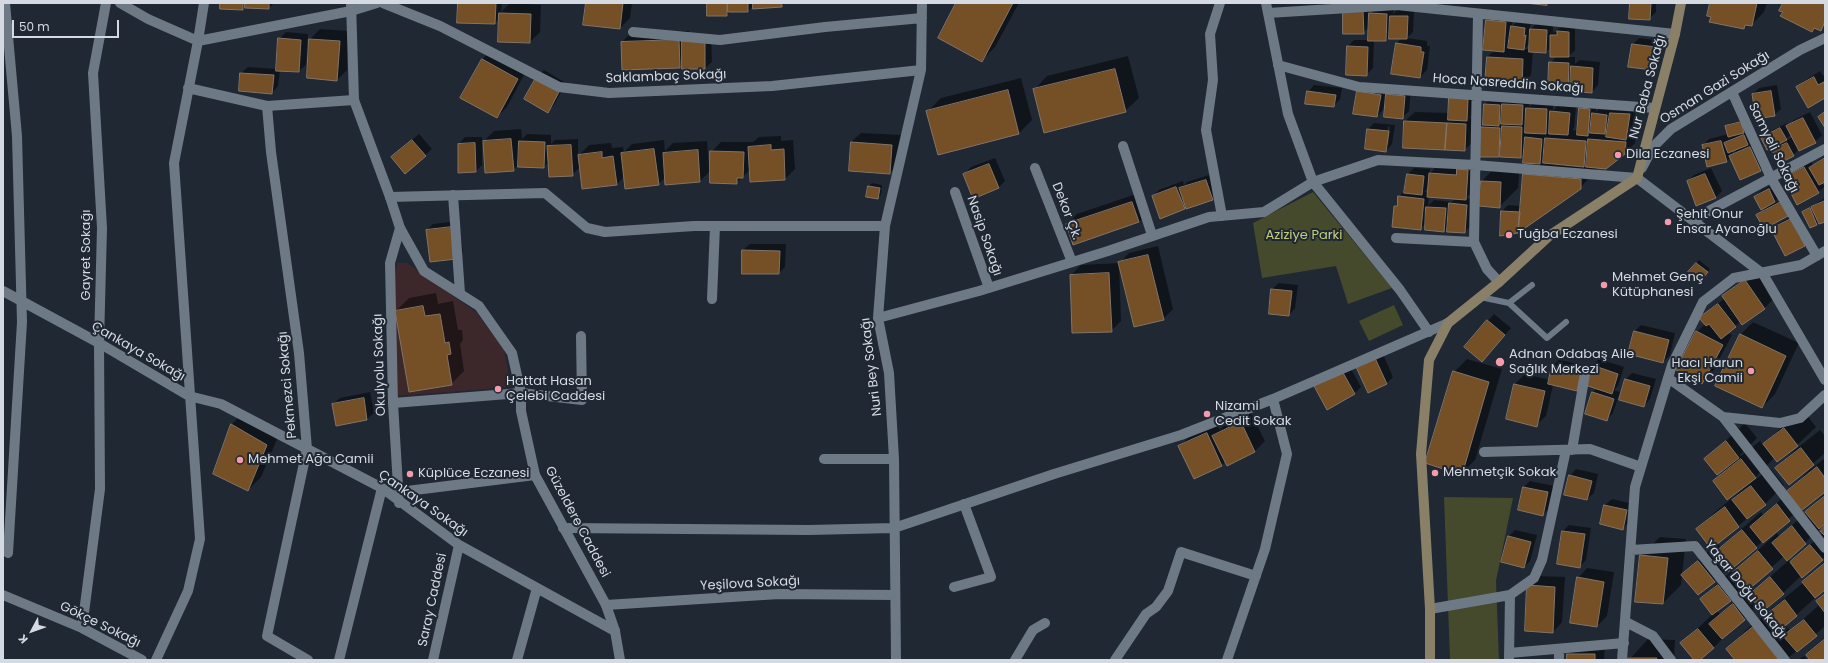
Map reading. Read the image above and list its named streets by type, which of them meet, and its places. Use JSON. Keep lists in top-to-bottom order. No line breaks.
{"streets":{"main road":["Nur Baba Sokağı"],"street":["Saklambaç Sokağı","Hoca Nasreddin Sokağı","Osman Gazi Sokağı","Samyeli Sokağı","Dekor Çk.","Nasip Sokağı","Gayret Sokağı","Çankaya Sokağı","Okulyolu Sokağı","Nuri Bey Sokağı","Pekmezci Sokağı","Güzeldere Caddesi","Yeşilova Sokağı","Yaşar Doğu Sokağı","Saray Caddesi","Gökçe Sokağı"]},"crossings":[["Saklambaç Sokağı","Nuri Bey Sokağı"],["Hoca Nasreddin Sokağı","Nur Baba Sokağı"],["Nur Baba Sokağı","Osman Gazi Sokağı"],["Osman Gazi Sokağı","Samyeli Sokağı"],["Gayret Sokağı","Çankaya Sokağı"],["Gayret Sokağı","Gökçe Sokağı"],["Çankaya Sokağı","Okulyolu Sokağı"],["Çankaya Sokağı","Pekmezci Sokağı"],["Çankaya Sokağı","Güzeldere Caddesi"],["Çankaya Sokağı","Saray Caddesi"],["Okulyolu Sokağı","Güzeldere Caddesi"],["Nuri Bey Sokağı","Yeşilova Sokağı"],["Güzeldere Caddesi","Yeşilova Sokağı"]],"parks":["Aziziye Parki"],"places":["Dila Eczanesi","Şehit Onur Ensar Ayanoğlu","Tuğba Eczanesi","Mehmet Genç Kütüphanesi","Adnan Odabaş Aile Sağlık Merkezi","Hacı Harun Ekşi Camii","Hattat Hasan Çelebi Caddesi","Nizami Cedit Sokak","Mehmet Ağa Camii","Mehmetçik Sokak","Küplüce Eczanesi"],"scale_bar":"50 m","north":"bottom left"}
